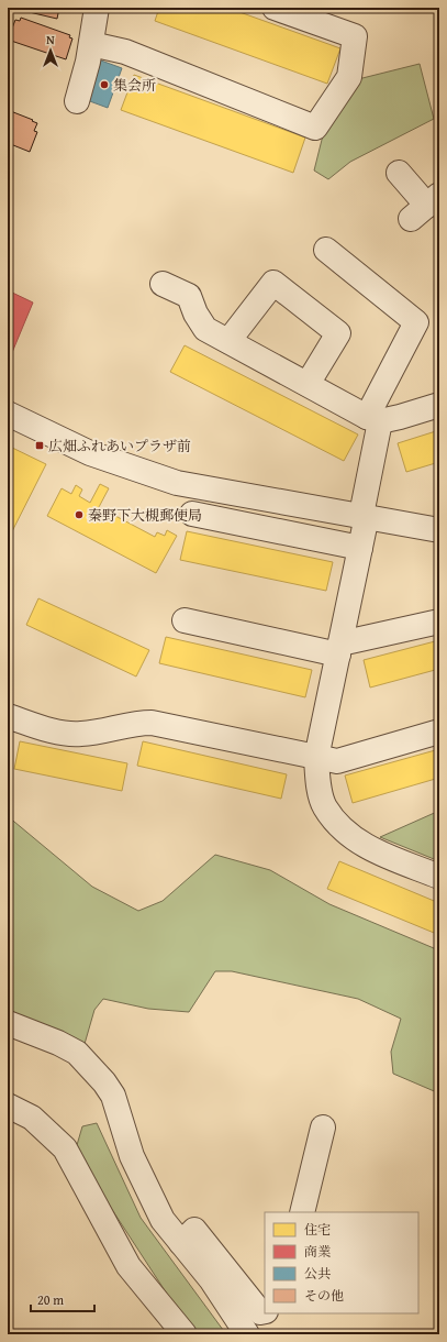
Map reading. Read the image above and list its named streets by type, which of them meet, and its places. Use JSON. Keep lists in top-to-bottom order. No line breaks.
{"places":{"other":["集会所","秦野下大槻郵便局"],"transit":["広畑ふれあいプラザ前"]},"legend":["住宅","商業","公共","その他"],"scale_bar":"20 m","north":"top"}
